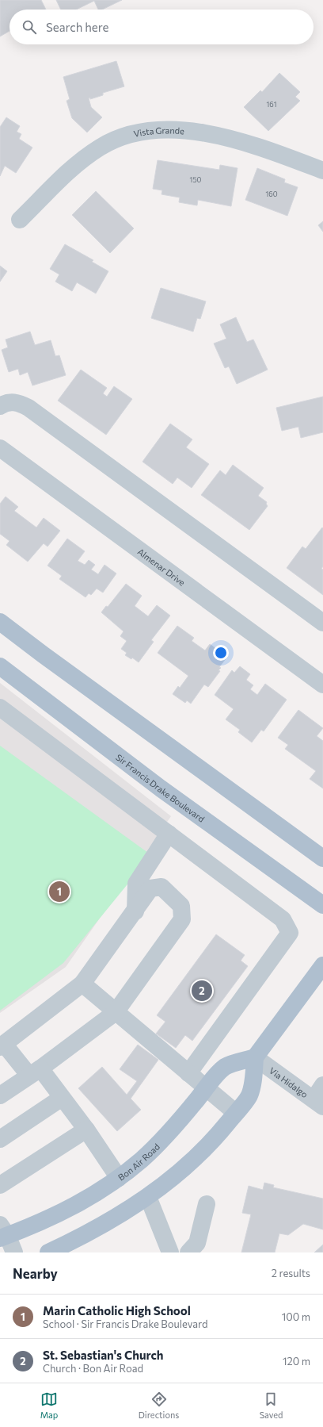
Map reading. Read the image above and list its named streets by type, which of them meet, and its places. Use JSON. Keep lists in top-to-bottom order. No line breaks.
{"streets":{"main road":["Sir Francis Drake Boulevard","Bon Air Road"],"street":["Vista Grande","Almenar Drive","Via Hidalgo"]},"crossings":[["Via Hidalgo","Bon Air Road"]],"house_numbers":["161","150","160"],"page":{"search":"Search here","pins":["1","2"],"heading":["Nearby","2 results"],"list":[{"mark":"1","name":"Marin Catholic High School","note":"School · Sir Francis Drake Boulevard","value":"100 m"},{"mark":"2","name":"St. Sebastian's Church","note":"Church · Bon Air Road","value":"120 m"}],"nav":["Map","Directions","Saved"]}}
